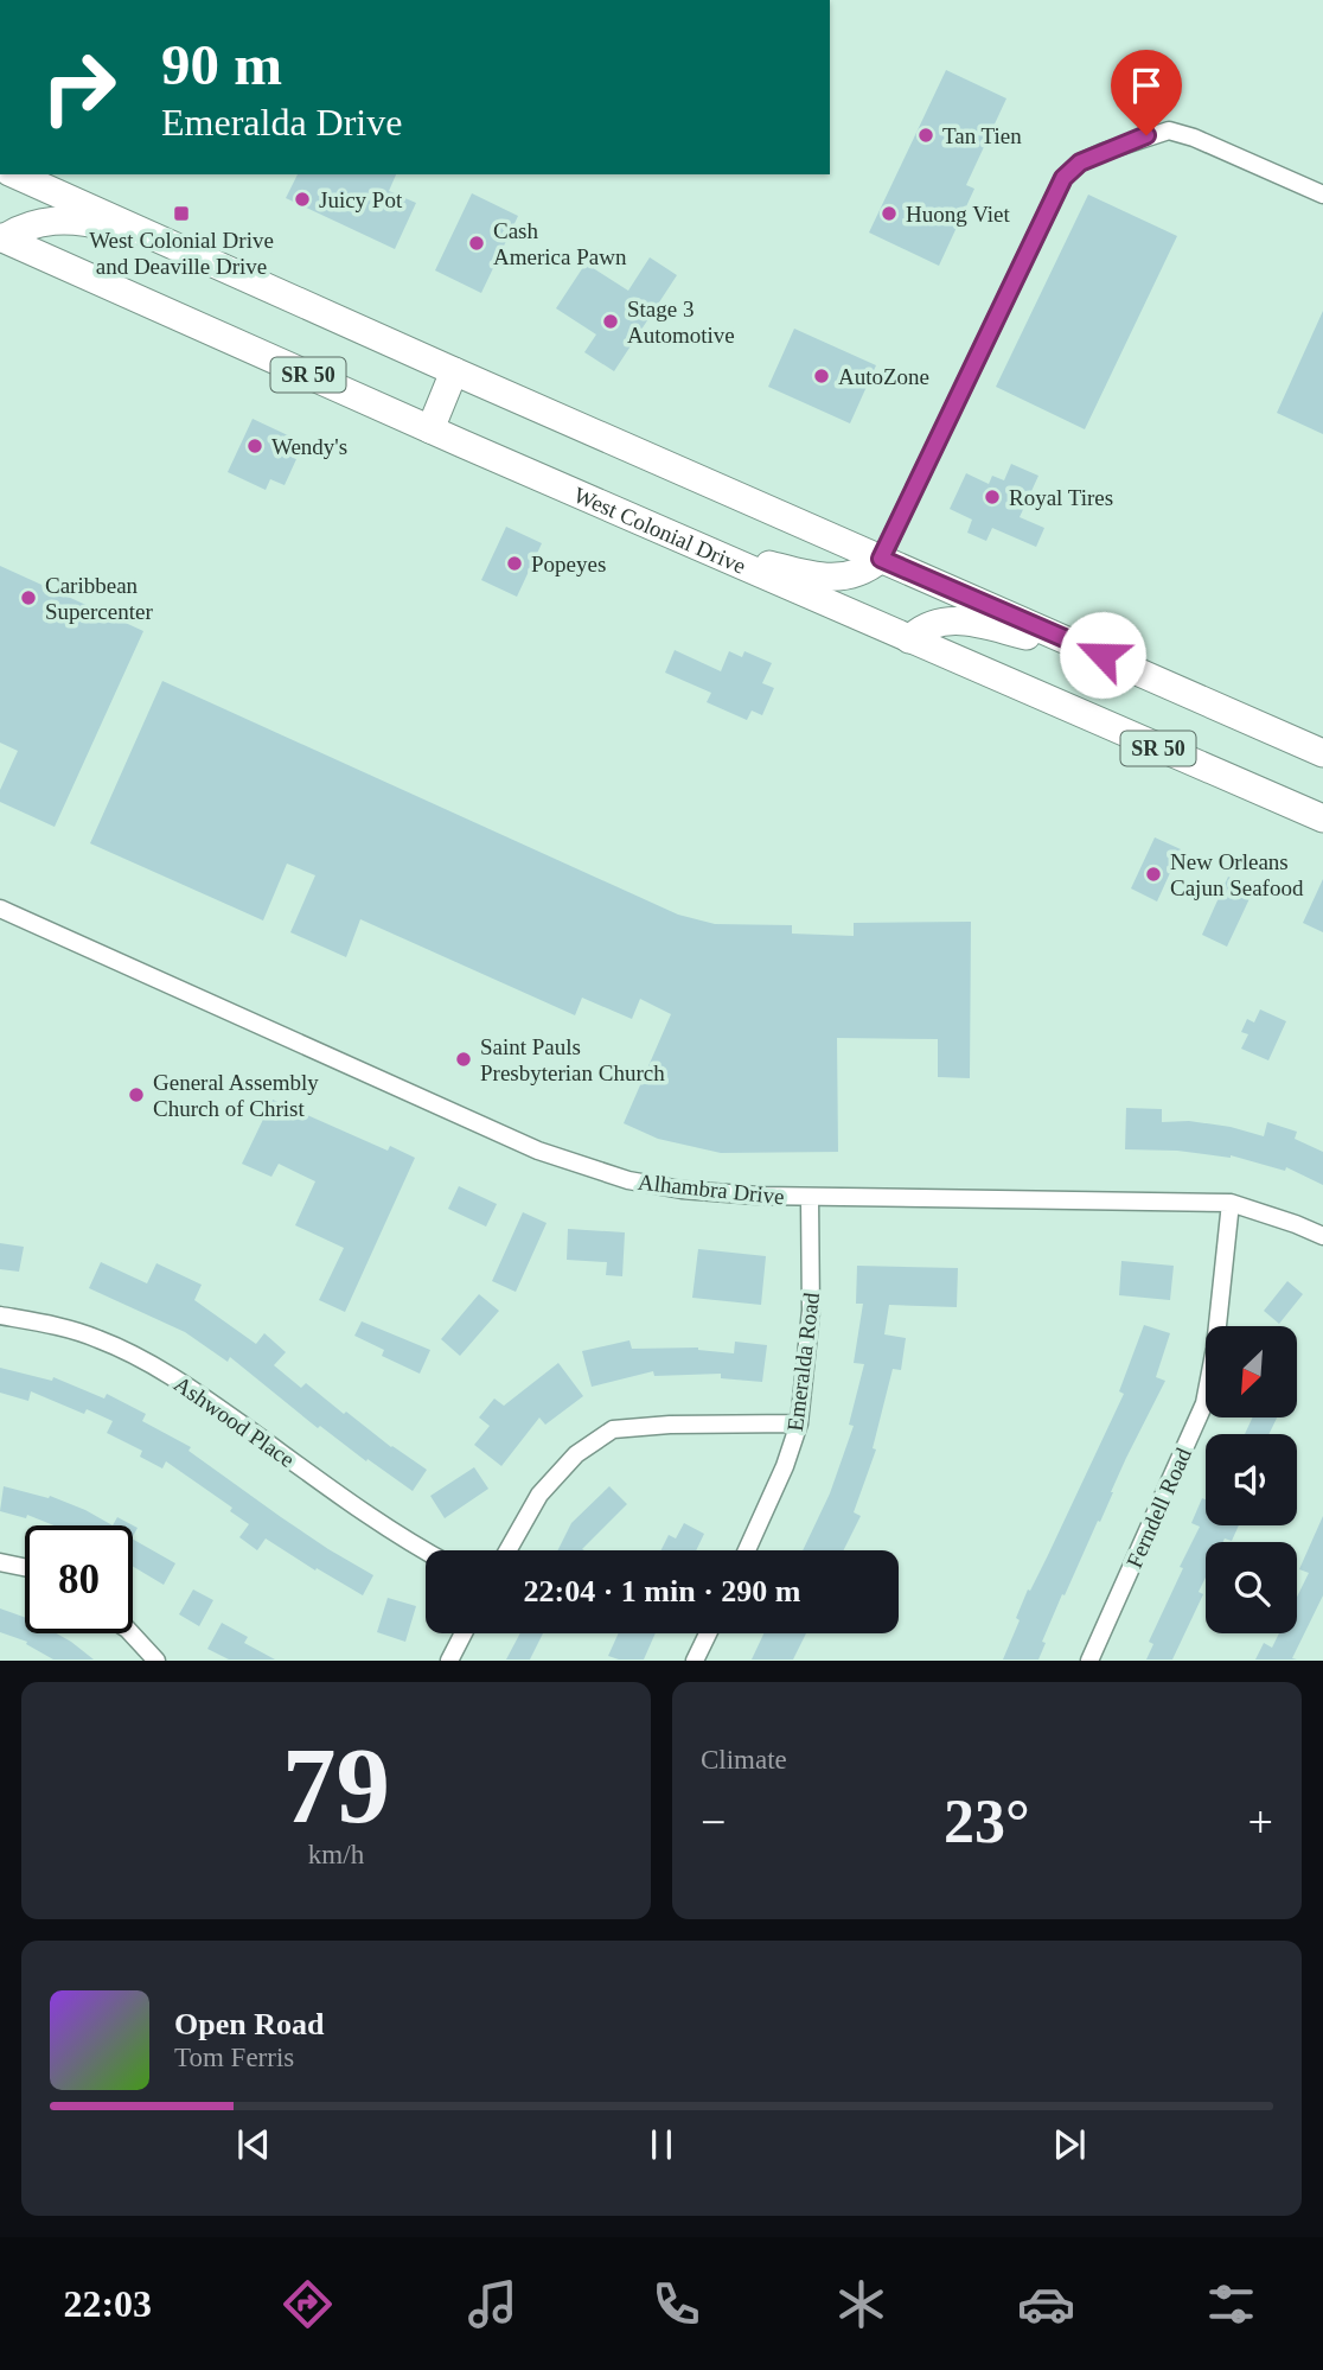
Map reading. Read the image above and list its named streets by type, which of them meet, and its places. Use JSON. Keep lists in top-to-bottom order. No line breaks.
{"streets":{"highway":["SR 50","West Colonial Drive"],"street":["Alhambra Drive","Emeralda Road","Ashwood Place","Ferndell Road"]},"crossings":[["Alhambra Drive","Emeralda Road"],["Alhambra Drive","Ferndell Road"]],"places":{"other":["Tan Tien","Juicy Pot","Huong Viet","Cash America Pawn","Stage 3 Automotive","AutoZone","Wendy's","Royal Tires","Popeyes","Caribbean Supercenter","New Orleans Cajun Seafood","Saint Pauls Presbyterian Church","General Assembly Church of Christ"],"transit":["West Colonial Drive and Deaville Drive"]},"north":"bottom left","page":{"turn":["90 m","Emeralda Drive"],"limit":"80","trip":"22:04 · 1 min · 290 m","tile":[["79","km/h"],"Climate"],"heat":["−","23°","+"],"song":["Open Road","Tom Ferris"],"tabs":"22:03"}}
